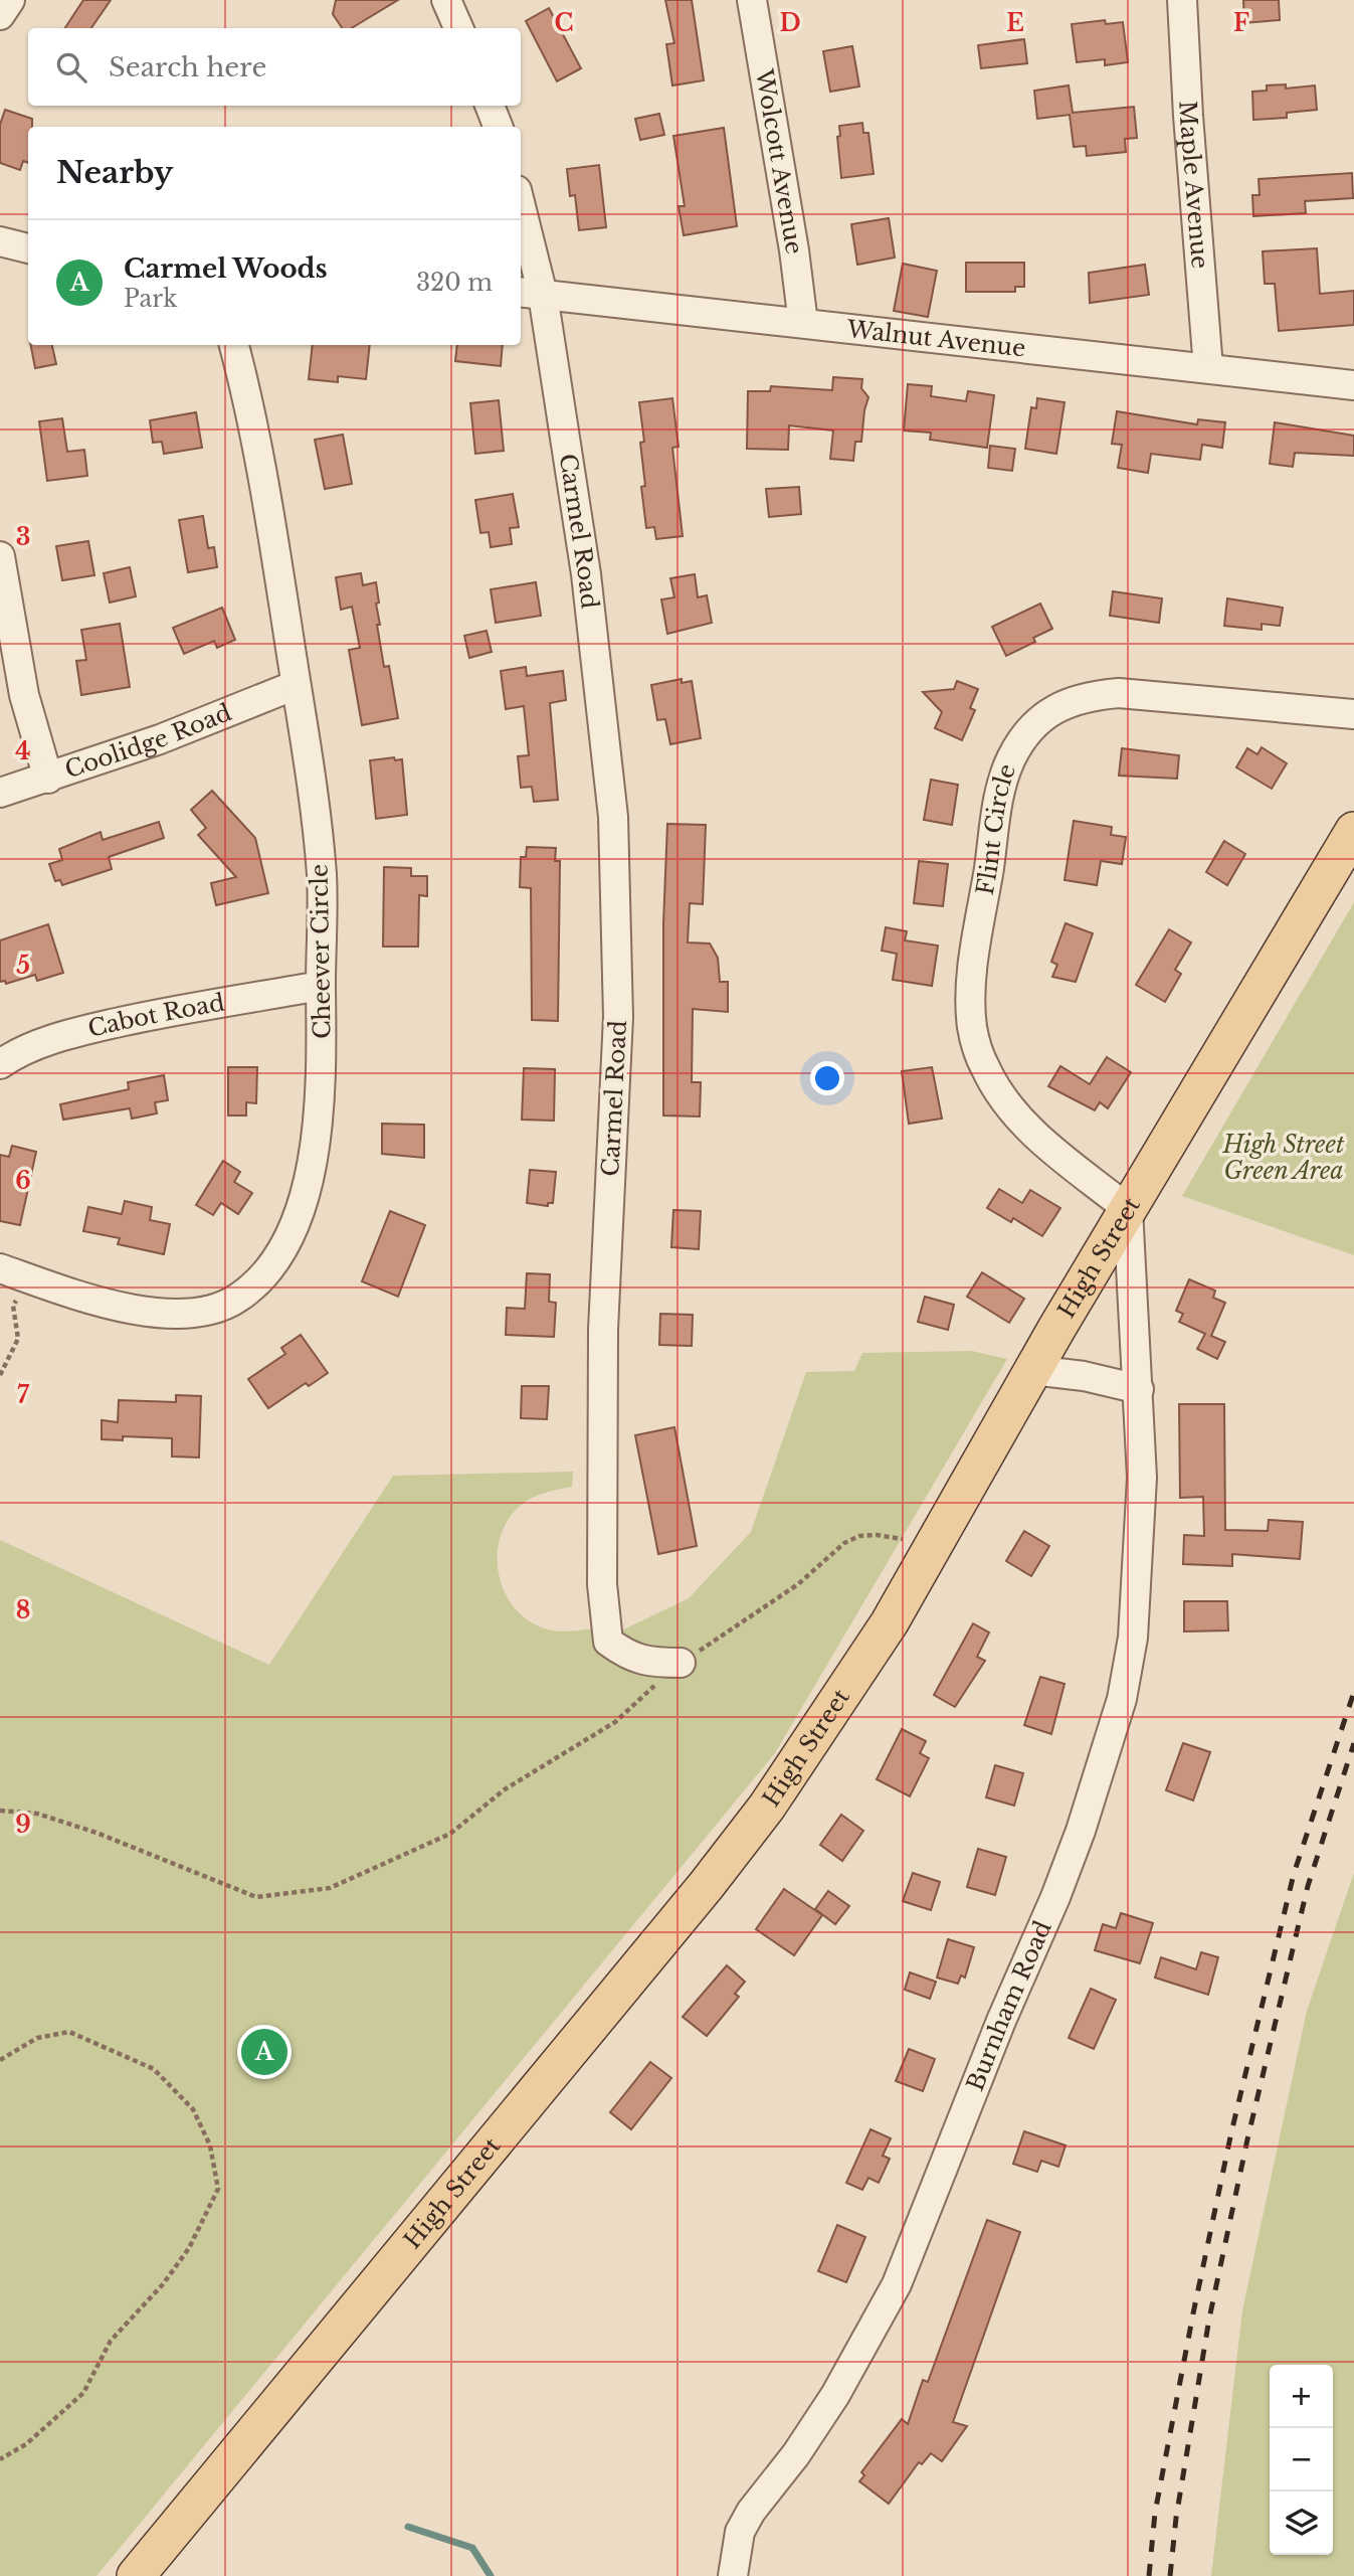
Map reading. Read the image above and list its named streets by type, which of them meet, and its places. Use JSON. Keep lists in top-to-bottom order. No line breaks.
{"streets":{"main road":["High Street"],"street":["Wolcott Avenue","Maple Avenue","Walnut Avenue","Carmel Road","Coolidge Road","Flint Circle","Cheever Circle","Cabot Road","Burnham Road"]},"crossings":[["Wolcott Avenue","Walnut Avenue"],["Maple Avenue","Walnut Avenue"],["Walnut Avenue","Carmel Road"],["Coolidge Road","Cheever Circle"],["Flint Circle","High Street"],["Flint Circle","Burnham Road"],["Cheever Circle","Cabot Road"],["High Street","Burnham Road"]],"parks":["High Street Green Area"],"page":{"search":"Search here","heading":"Nearby","list":[{"mark":"A","name":"Carmel Woods","note":"Park","value":"320 m"}],"pins":"A","map_buttons":["+","−"]},"grid":{"columns":["C","D","E","F"],"rows":["3","4","5","6","7","8","9"]}}
